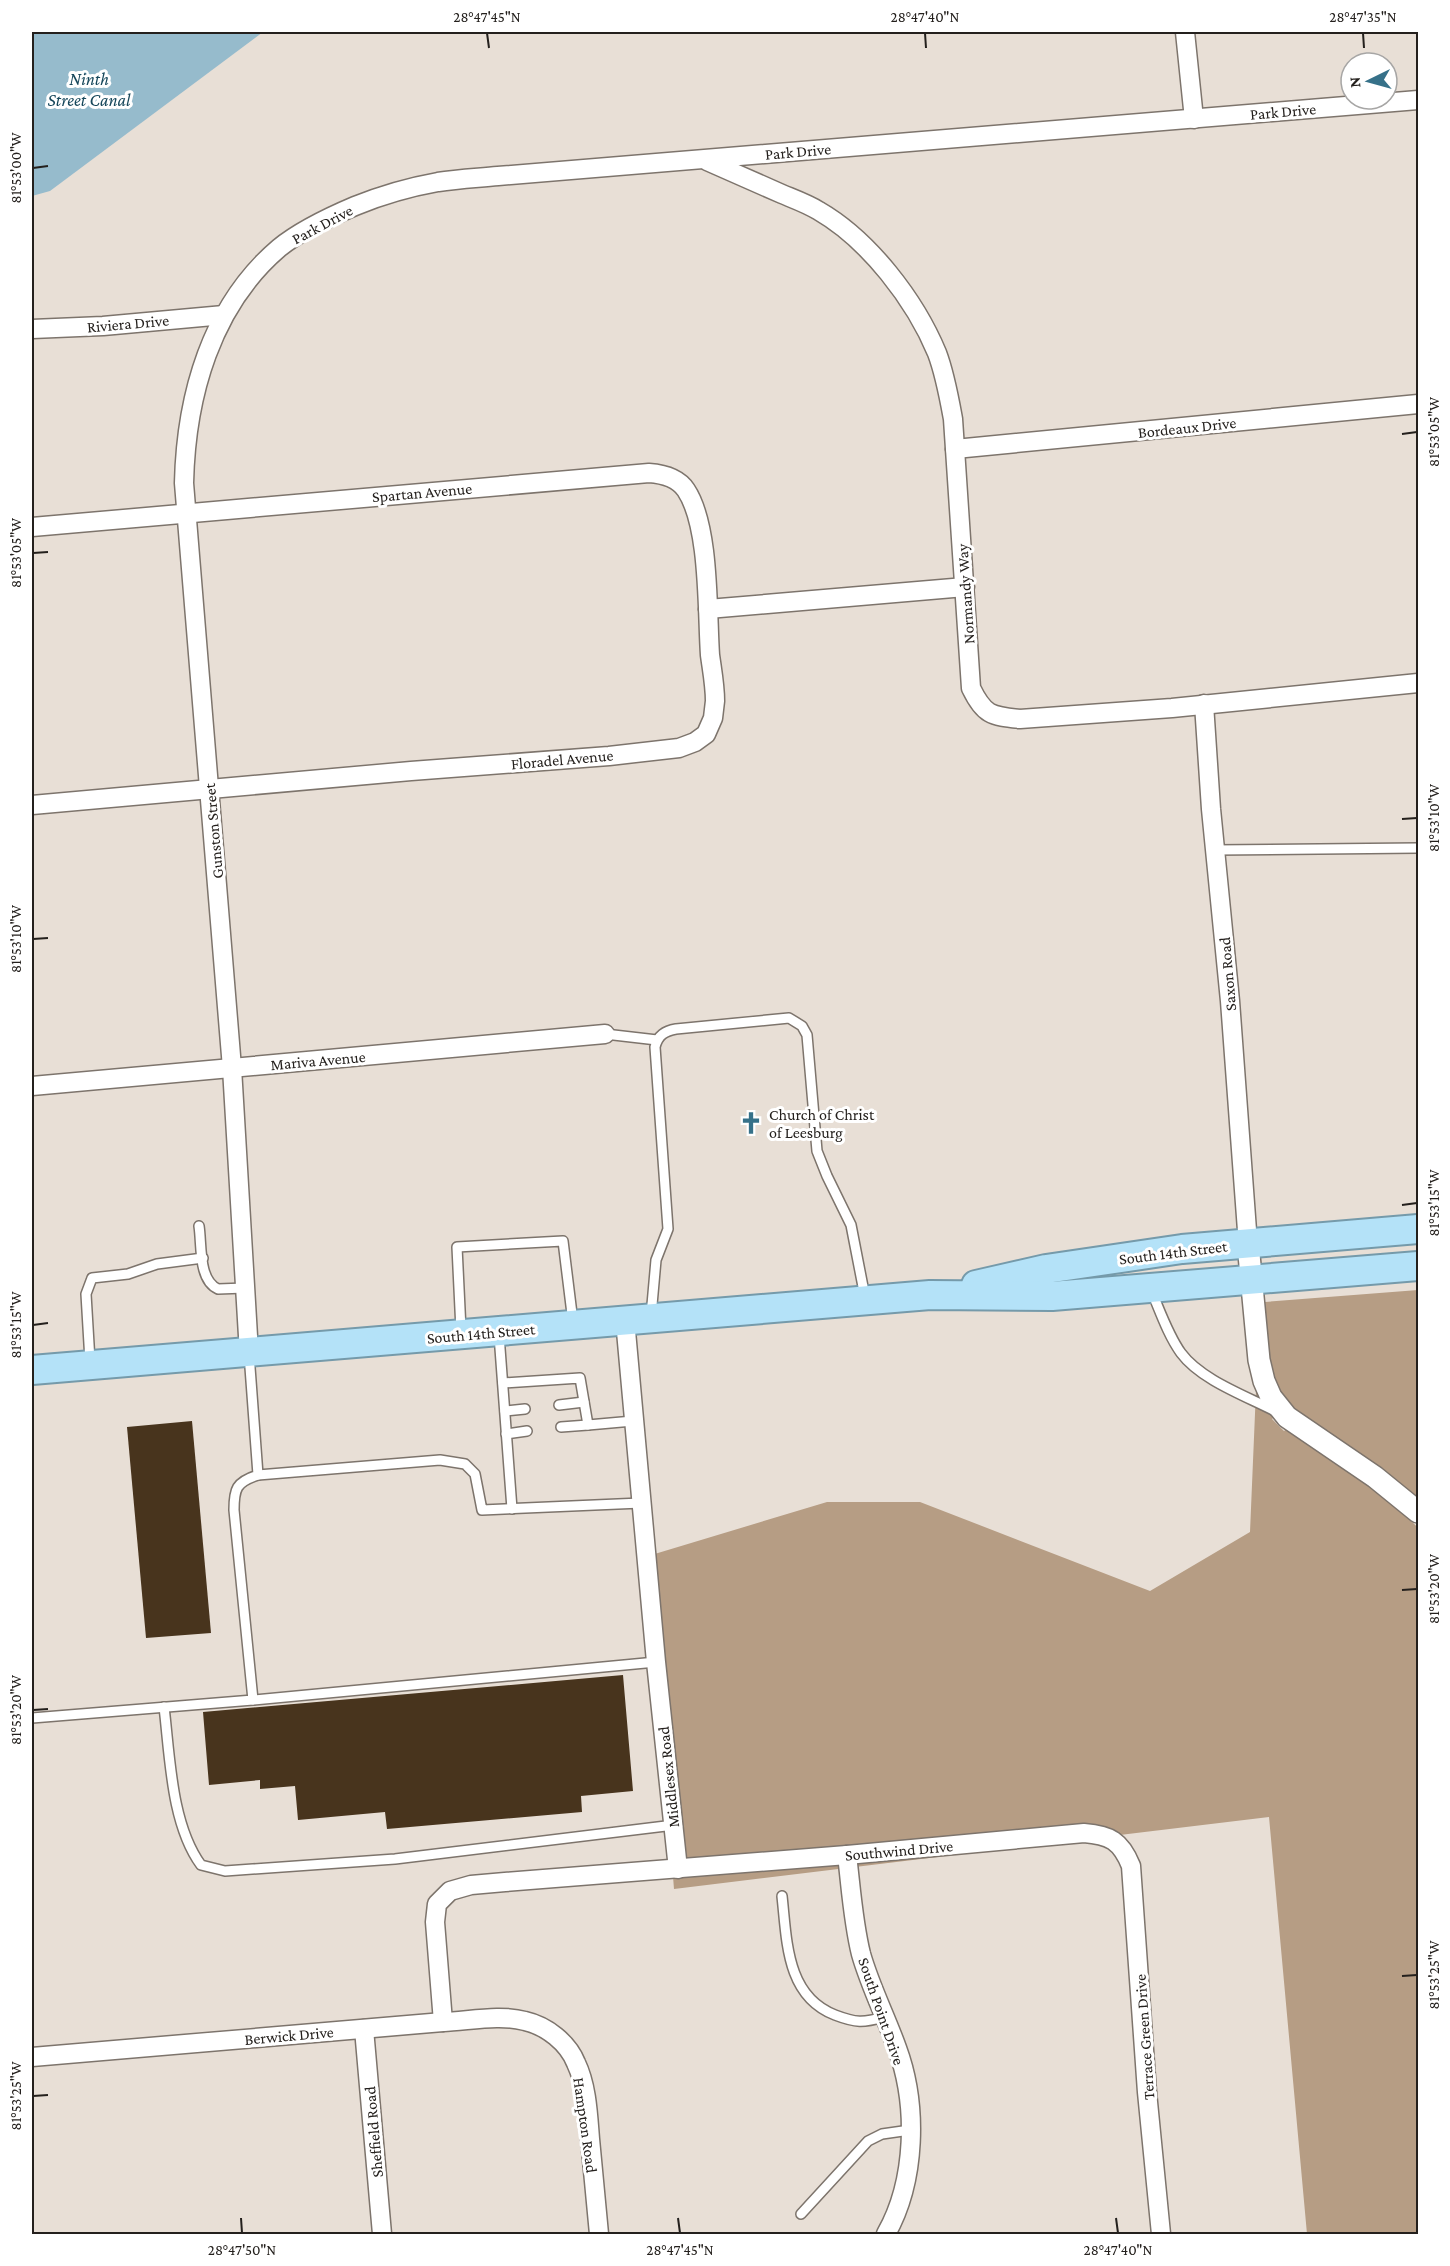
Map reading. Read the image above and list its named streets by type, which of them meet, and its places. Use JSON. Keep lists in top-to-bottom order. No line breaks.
{"streets":{"highway":["South 14th Street"],"street":["Park Drive","Riviera Drive","Bordeaux Drive","Spartan Avenue","Normandy Way","Floradel Avenue","Gunston Street","Saxon Road","Mariva Avenue","Middlesex Road","Southwind Drive","South Point Drive","Berwick Drive","Terrace Green Drive","Hampton Road","Sheffield Road"]},"crossings":[["Park Drive","Riviera Drive"],["Park Drive","Normandy Way"],["Park Drive","Gunston Street"],["Riviera Drive","Gunston Street"],["Bordeaux Drive","Normandy Way"],["Spartan Avenue","Floradel Avenue"],["Spartan Avenue","Gunston Street"],["Normandy Way","Saxon Road"],["Floradel Avenue","Gunston Street"],["Gunston Street","Mariva Avenue"],["Gunston Street","South 14th Street"],["Saxon Road","South 14th Street"],["South 14th Street","Middlesex Road"],["Middlesex Road","Southwind Drive"],["Southwind Drive","South Point Drive"],["Southwind Drive","Terrace Green Drive"],["Berwick Drive","Hampton Road"],["Berwick Drive","Sheffield Road"]],"water":["Ninth Street Canal"],"places":{"church":["Church of Christ of Leesburg"]},"north":"left","coordinates":["28°47'45\"N","28°47'40\"N","28°47'35\"N","81°53'00\"W","81°53'05\"W","81°53'10\"W","81°53'15\"W","81°53'20\"W","81°53'25\"W","28°47'50\"N"]}
